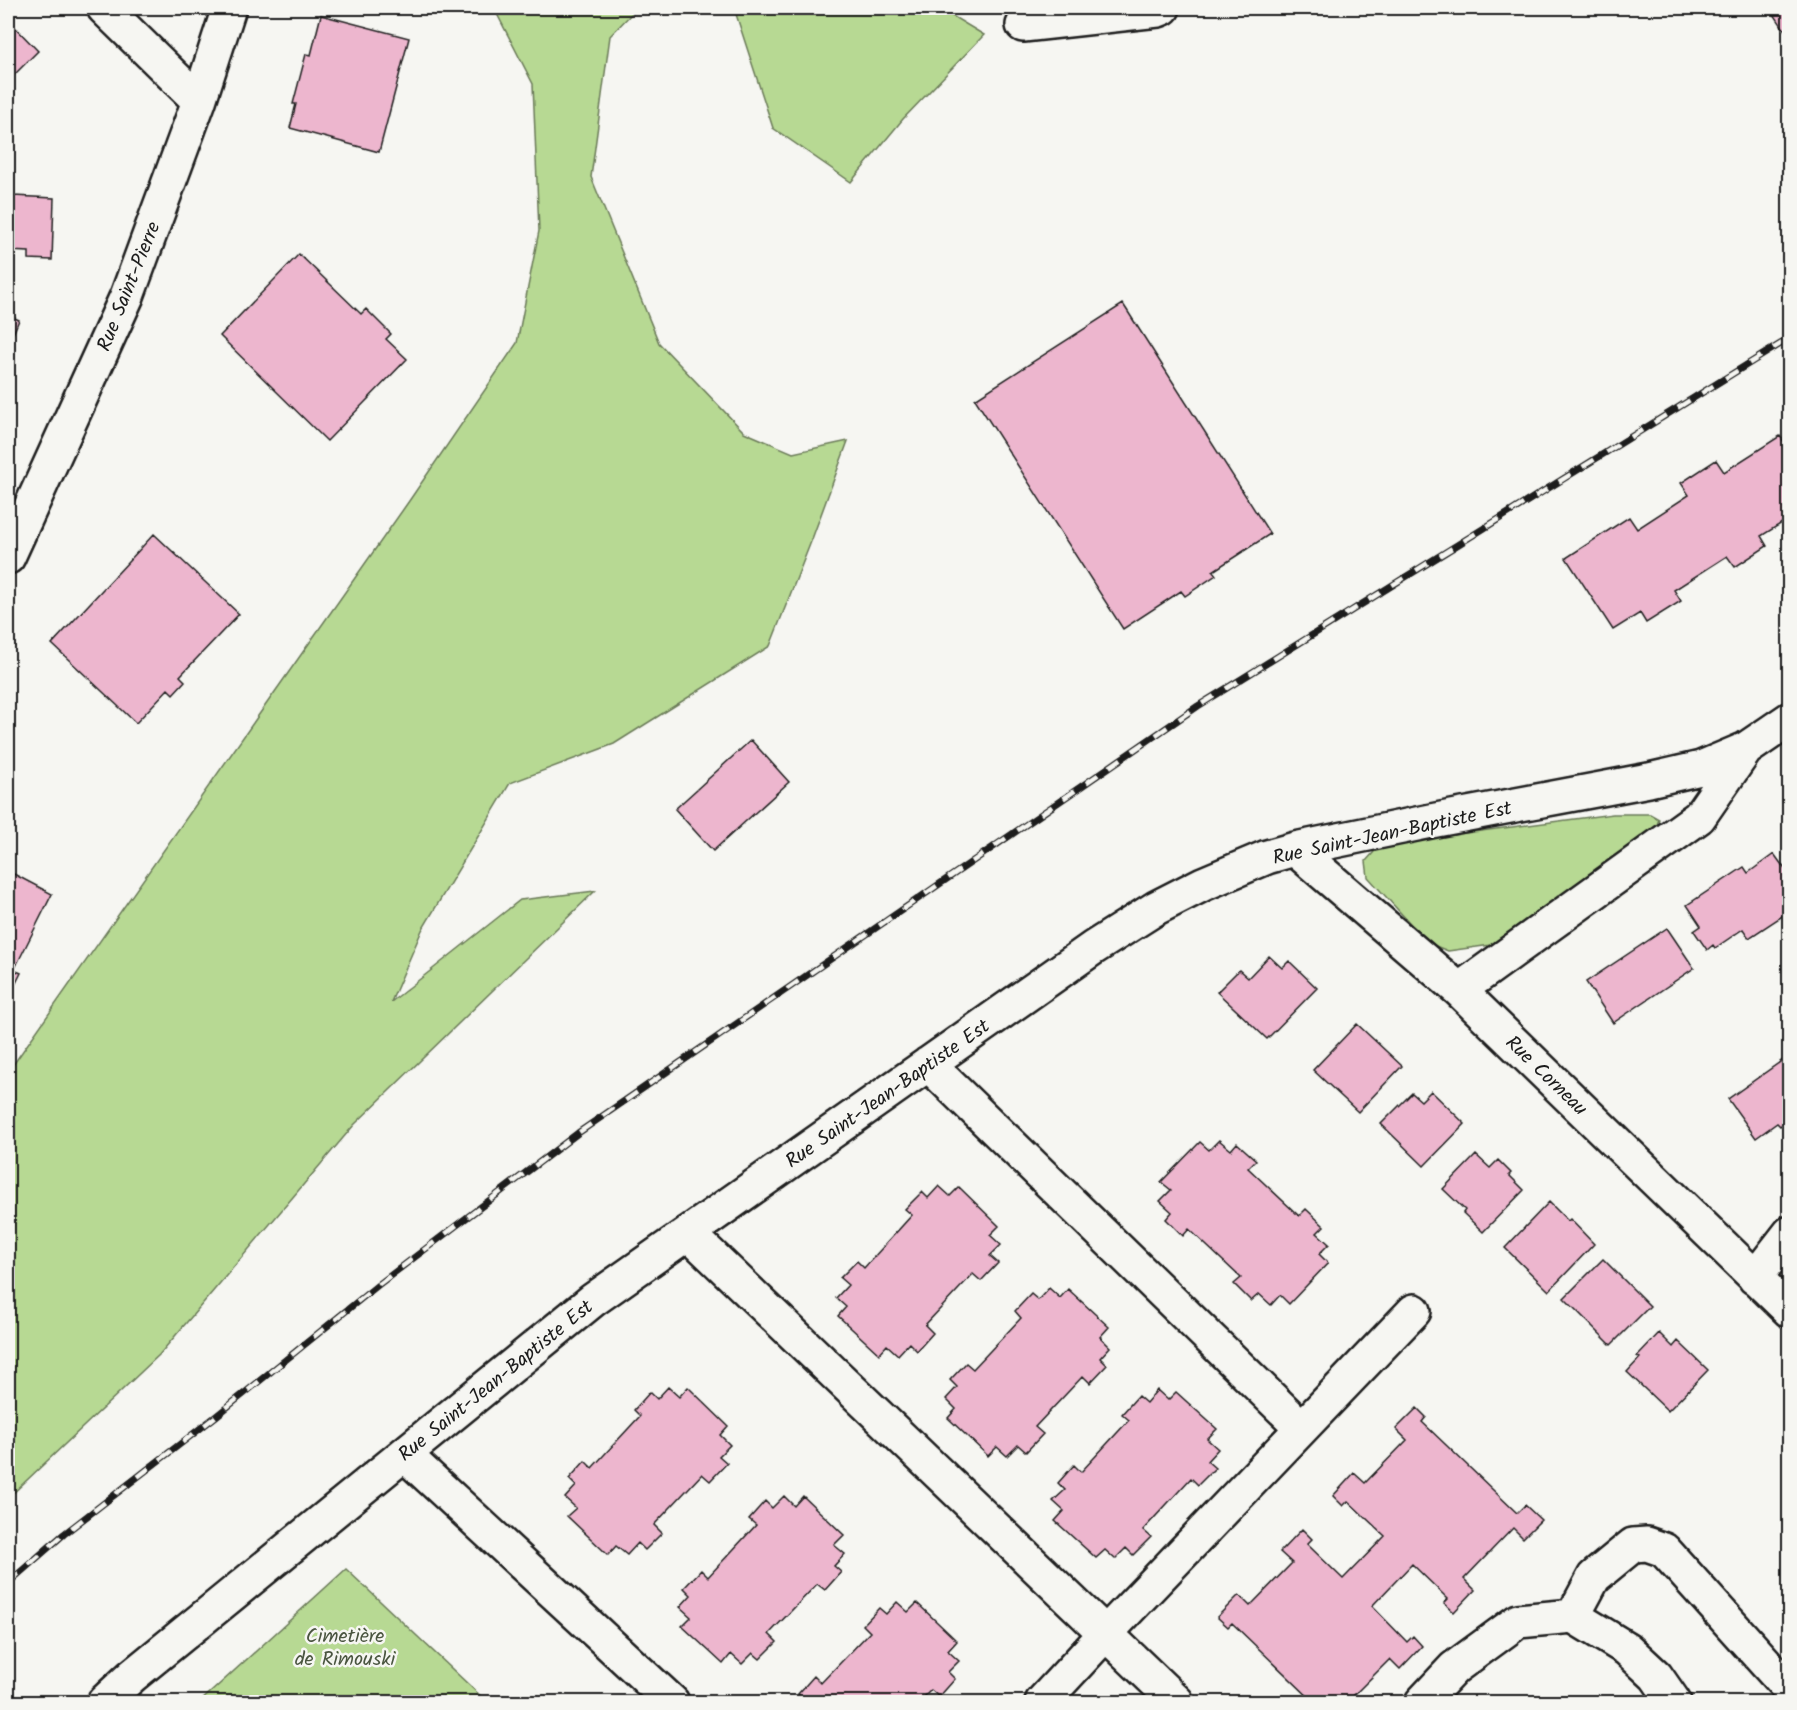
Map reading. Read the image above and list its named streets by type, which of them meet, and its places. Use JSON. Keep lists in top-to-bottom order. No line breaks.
{"streets":{"street":["Rue Saint-Pierre","Rue Saint-Jean-Baptiste Est","Rue Corneau"]},"crossings":[["Rue Saint-Jean-Baptiste Est","Rue Corneau"]],"parks":["Cimetière de Rimouski"]}
